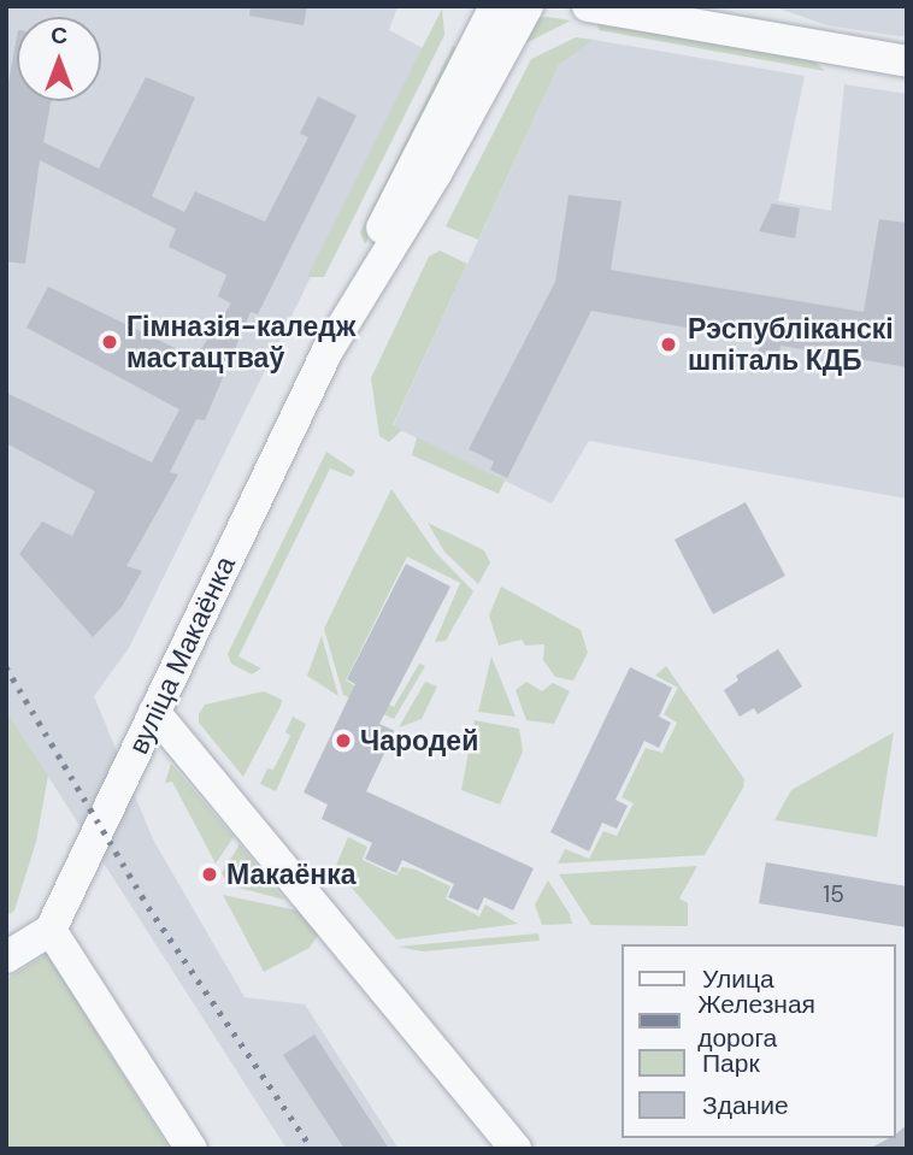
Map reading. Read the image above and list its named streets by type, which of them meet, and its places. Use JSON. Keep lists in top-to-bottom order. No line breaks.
{"streets":{"street":["вуліца Макаёнка"]},"places":["Гімназія-каледж мастацтваў","Рэспубліканскі шпіталь КДБ","Чародей","Макаёнка"],"house_numbers":["15"],"legend":["Улица","Железная дорога","Парк","Здание"],"north":"top"}
